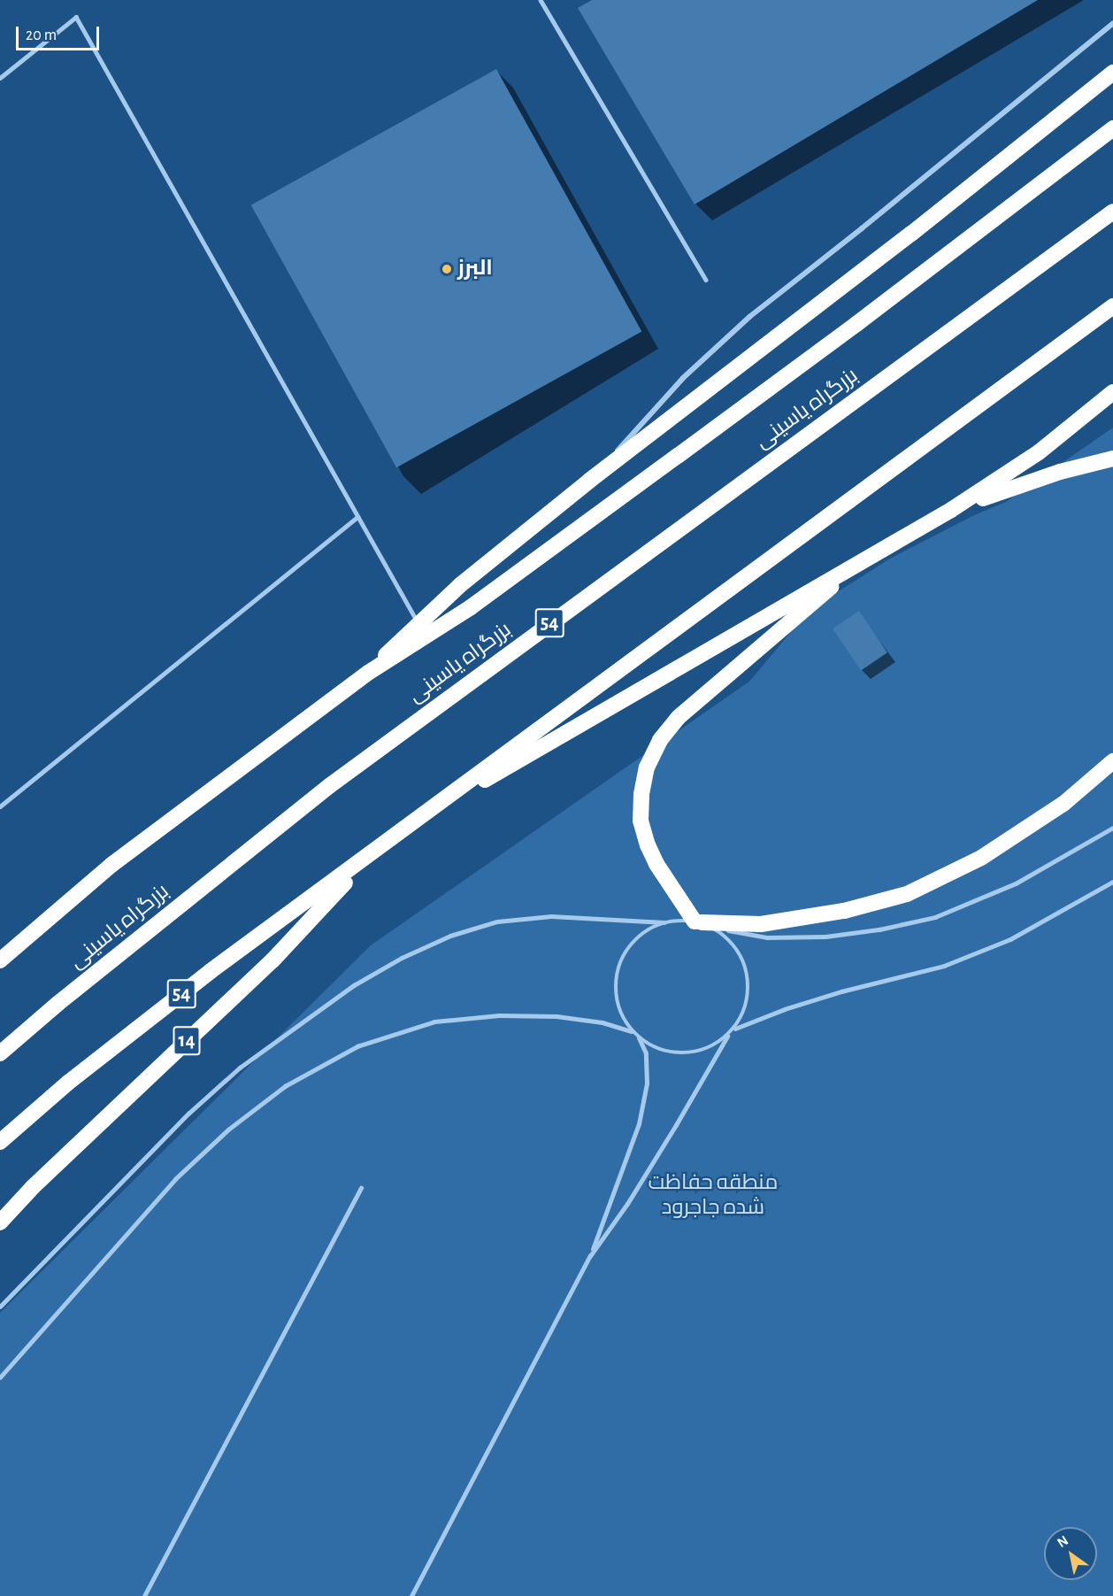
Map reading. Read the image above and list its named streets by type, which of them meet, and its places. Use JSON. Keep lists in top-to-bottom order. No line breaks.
{"streets":{"highway":["بزرگراه یاسینی","54","14"]},"crossings":[["54","14"]],"parks":["منطقه حفاظت شده جاجرود"],"places":["البرز"],"scale_bar":"20 m","north":"top left"}
